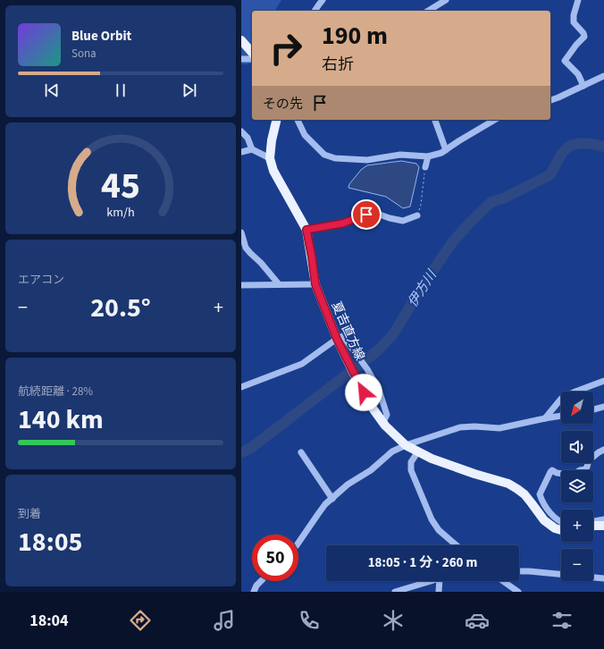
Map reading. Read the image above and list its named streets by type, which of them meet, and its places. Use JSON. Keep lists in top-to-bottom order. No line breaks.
{"streets":{"main road":["夏吉直方線"]},"water":["伊方川"],"north":"bottom left","page":{"turn":["190 m","右折"],"song":["Blue Orbit","Sona"],"then":"その先","tile":["エアコン",["航続距離 · 28%","140 km"],["到着","18:05"]],"heat":["−","20.5°","+"],"map_buttons":["+","−"],"limit":"50","trip":"18:05 · 1 分 · 260 m","tabs":"18:04","gauge":["45","km/h"]}}
